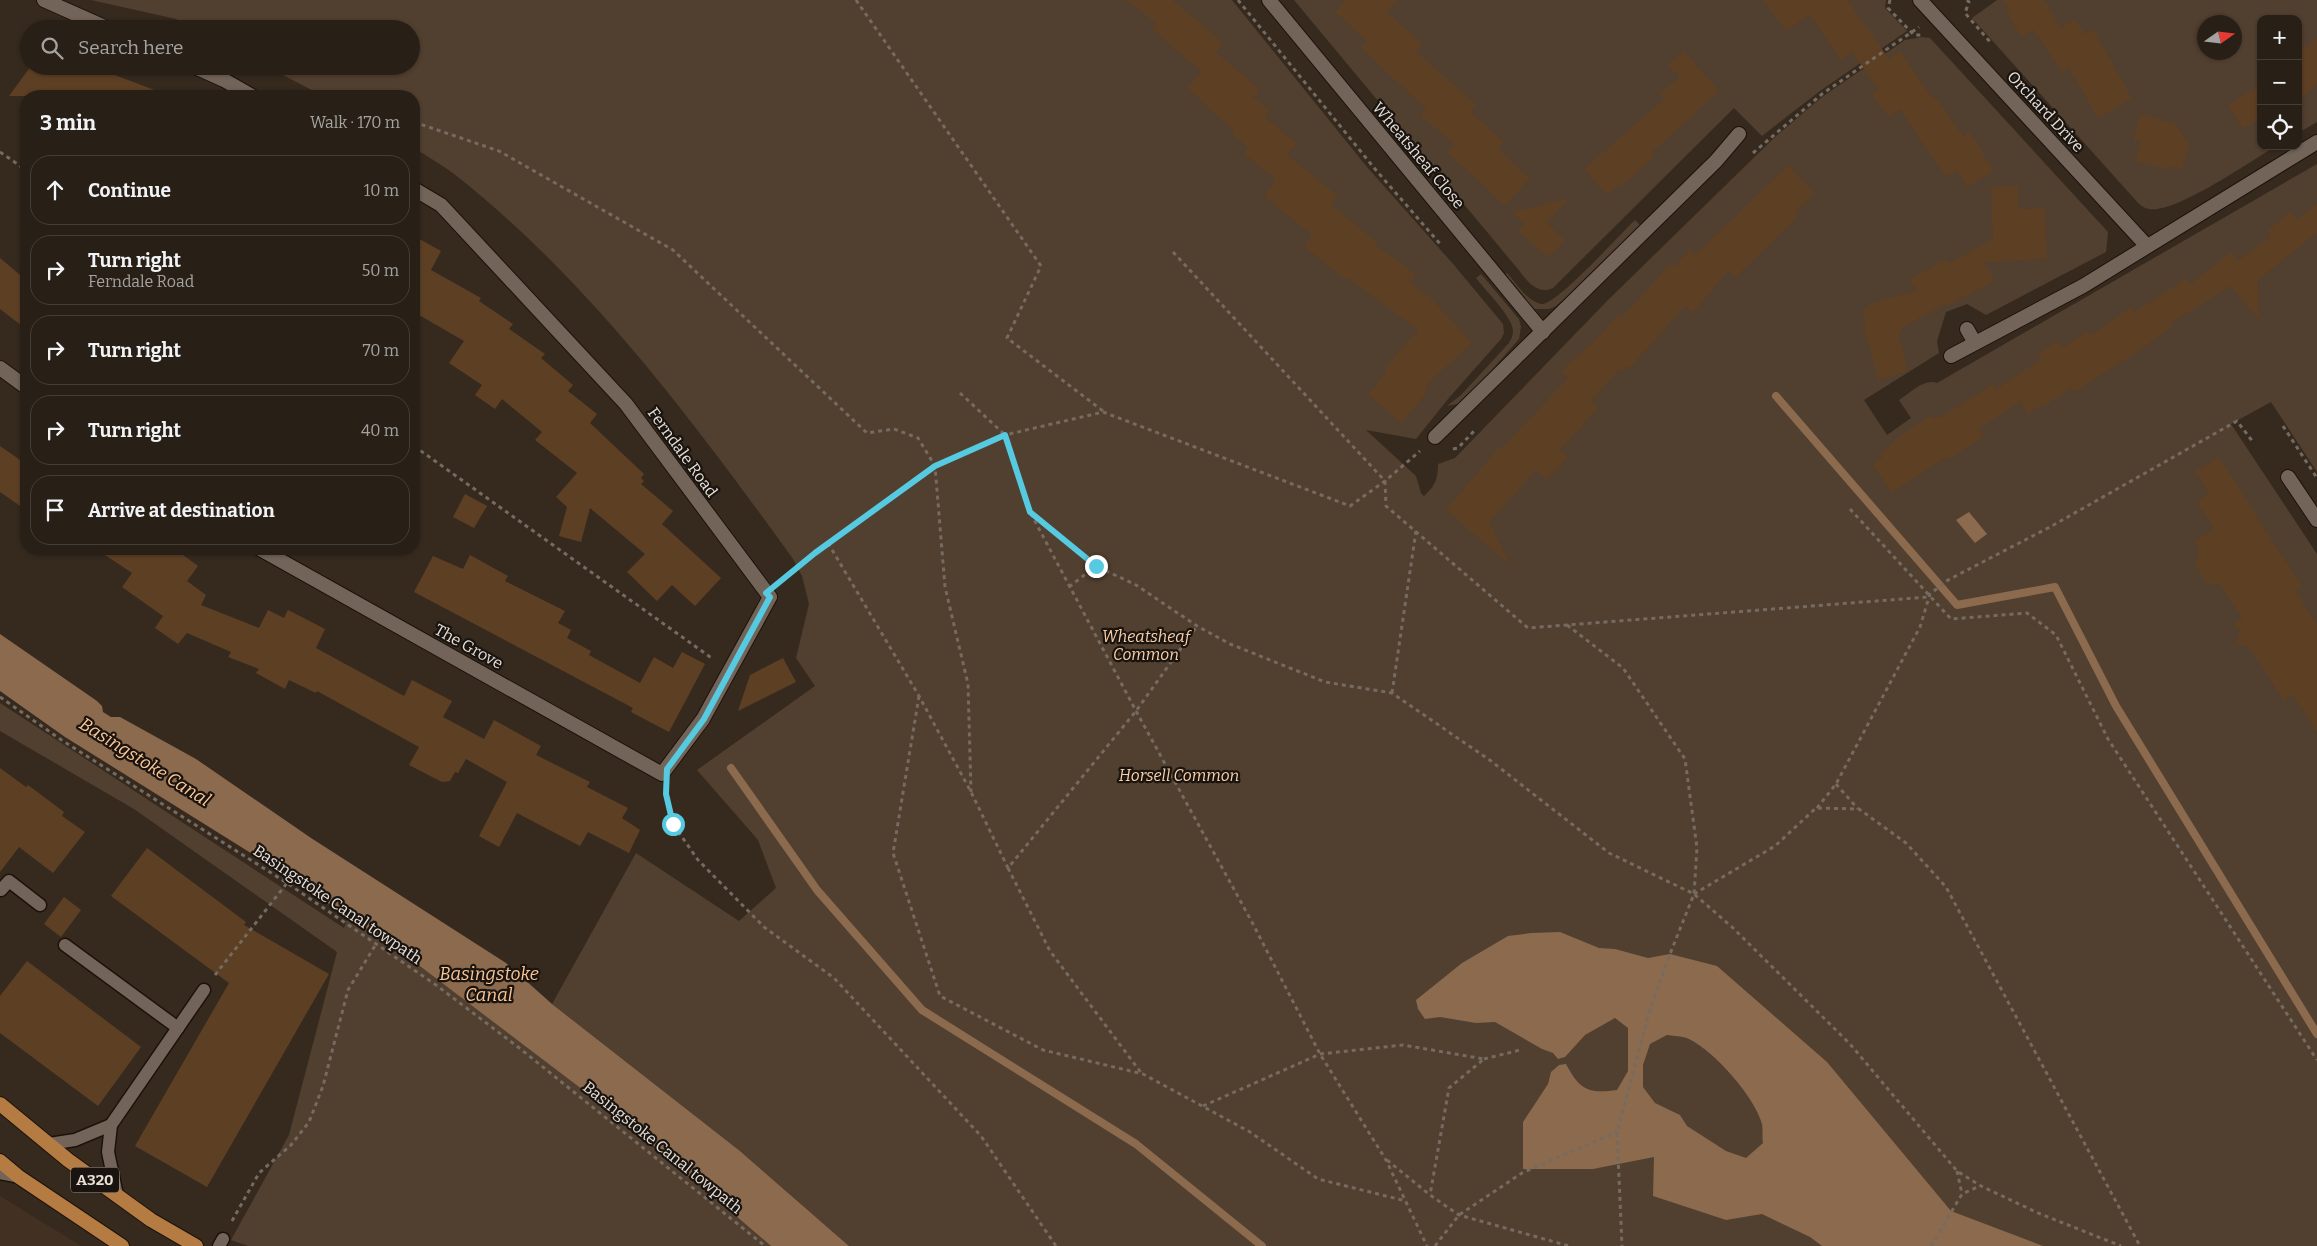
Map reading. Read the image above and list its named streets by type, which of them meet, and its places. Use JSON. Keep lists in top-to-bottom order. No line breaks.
{"streets":{"main road":["A320"],"street":["Orchard Drive","Wheatsheaf Close","Ferndale Road","The Grove"],"path":["Basingstoke Canal towpath"]},"water":["Basingstoke Canal"],"parks":["Wheatsheaf Common","Horsell Common"],"north":"right","page":{"map_buttons":["+","−"],"search":"Search here","heading":["3 min","Walk · 170 m"],"list":[["Continue","10 m"],["Turn right","Ferndale Road","50 m"],["Turn right","70 m"],["Turn right","40 m"],"Arrive at destination"]}}
